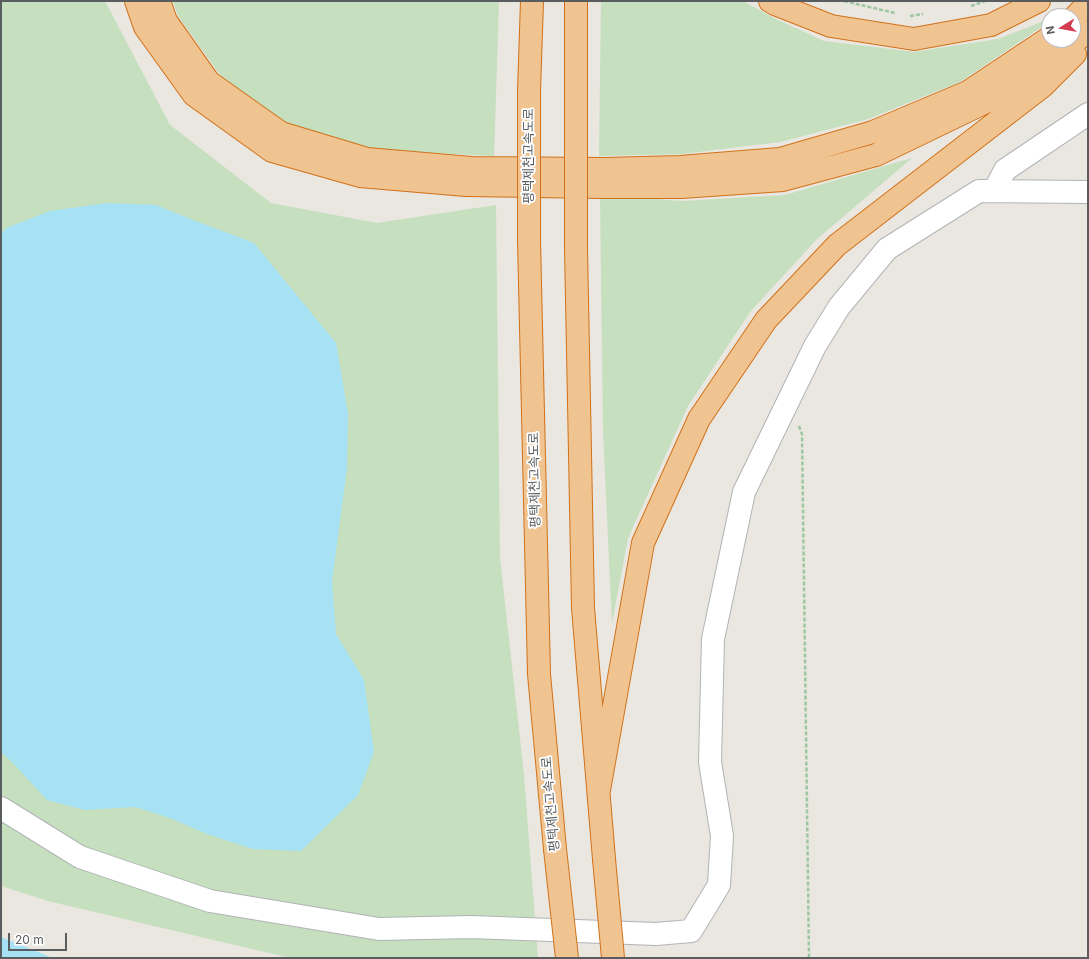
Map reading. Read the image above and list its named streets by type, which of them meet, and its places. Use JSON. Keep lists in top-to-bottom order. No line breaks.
{"streets":{"highway":["평택제천고속도로"]},"scale_bar":"20 m","north":"left"}
